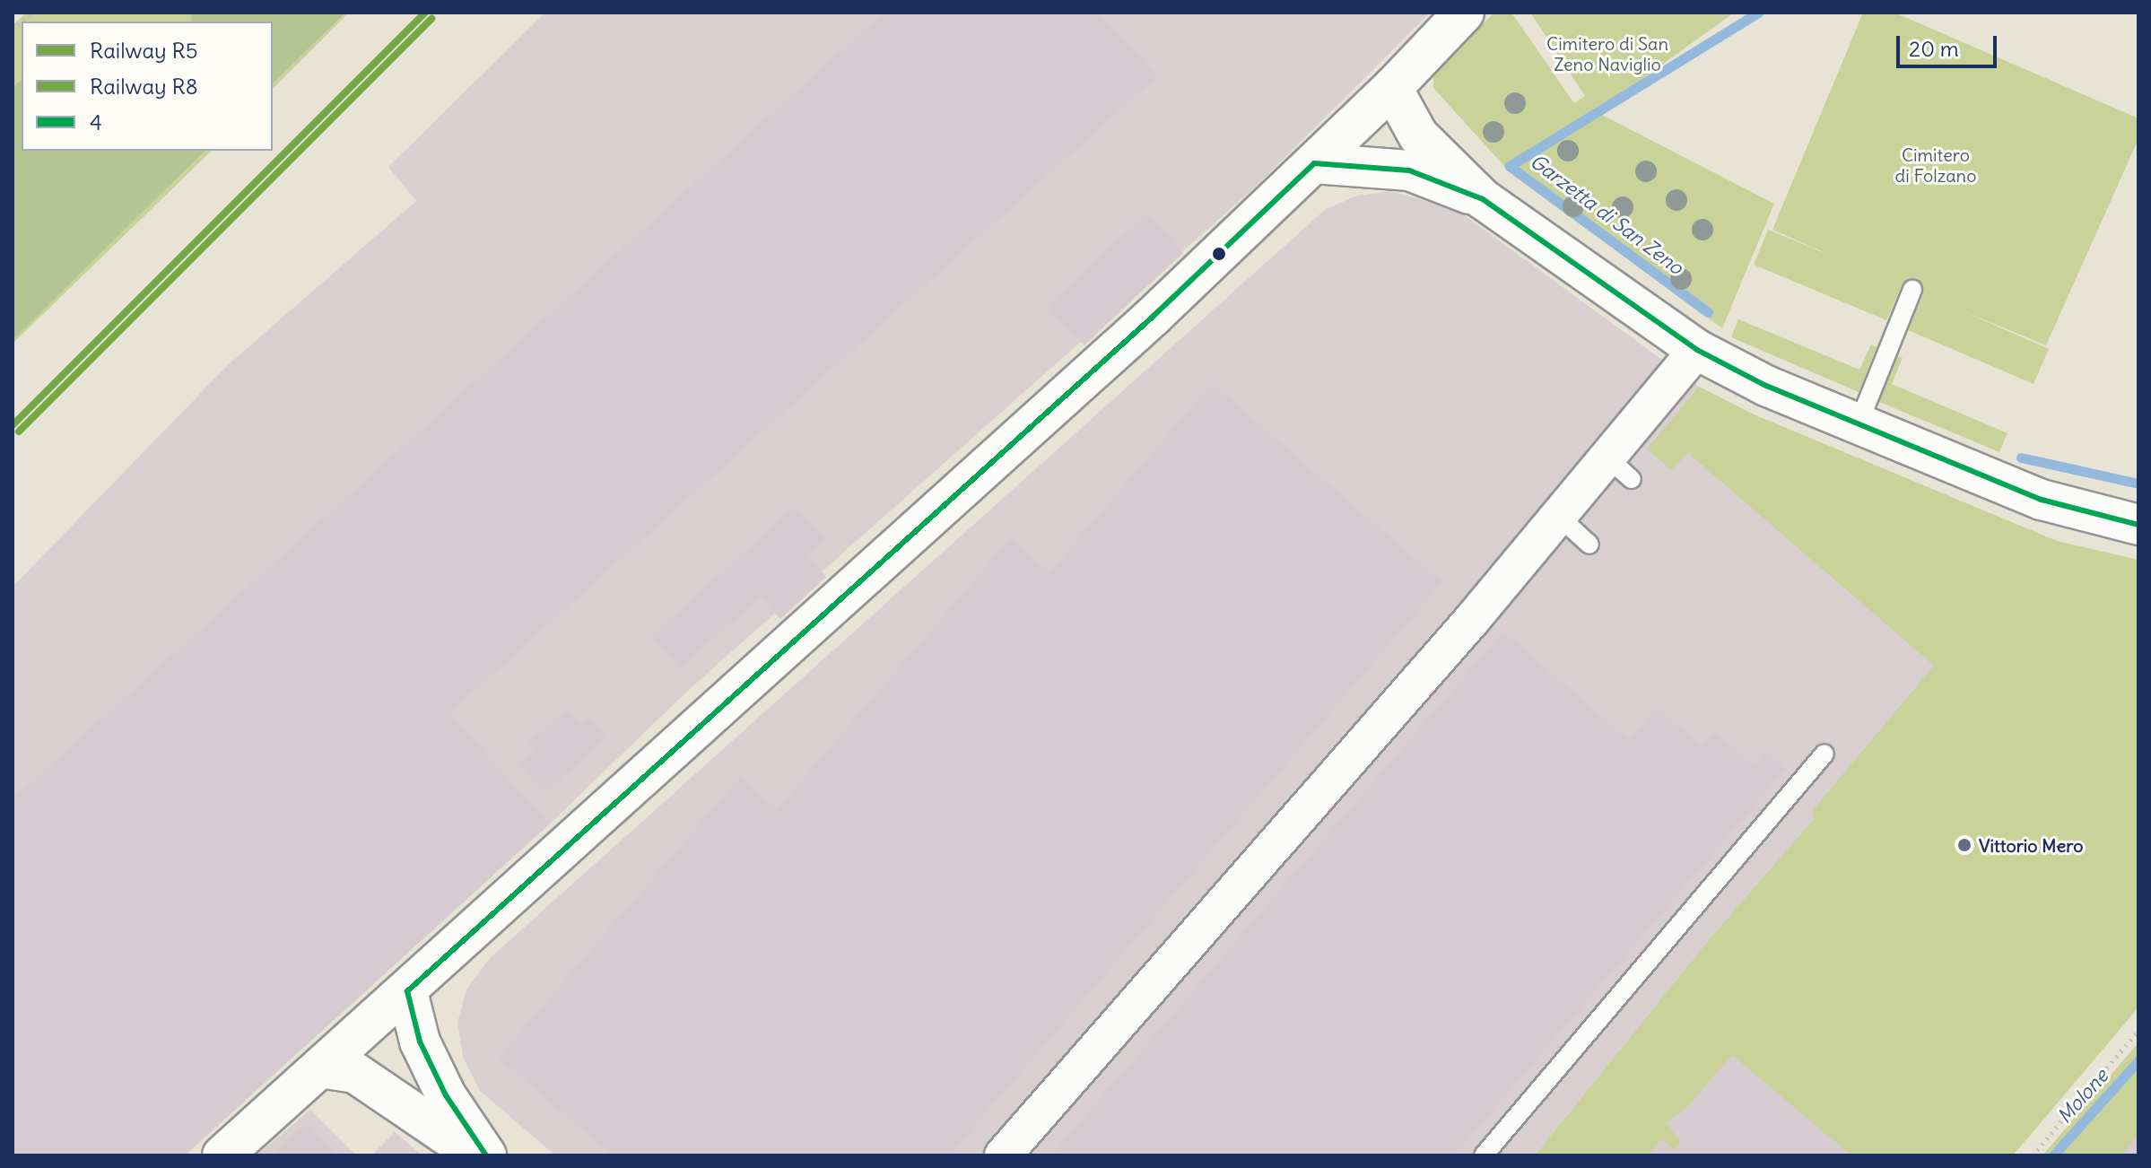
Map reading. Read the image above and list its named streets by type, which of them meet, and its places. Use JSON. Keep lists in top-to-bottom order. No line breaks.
{"water":["Garzetta di San Zeno","Molone"],"parks":["Cimitero di San Zeno Naviglio","Cimitero di Folzano"],"places":["Vittorio Mero"],"lines":["rail line R5","rail line R8","transit line 4"],"legend":["Railway R5","Railway R8","4"],"scale_bar":"20 m"}
